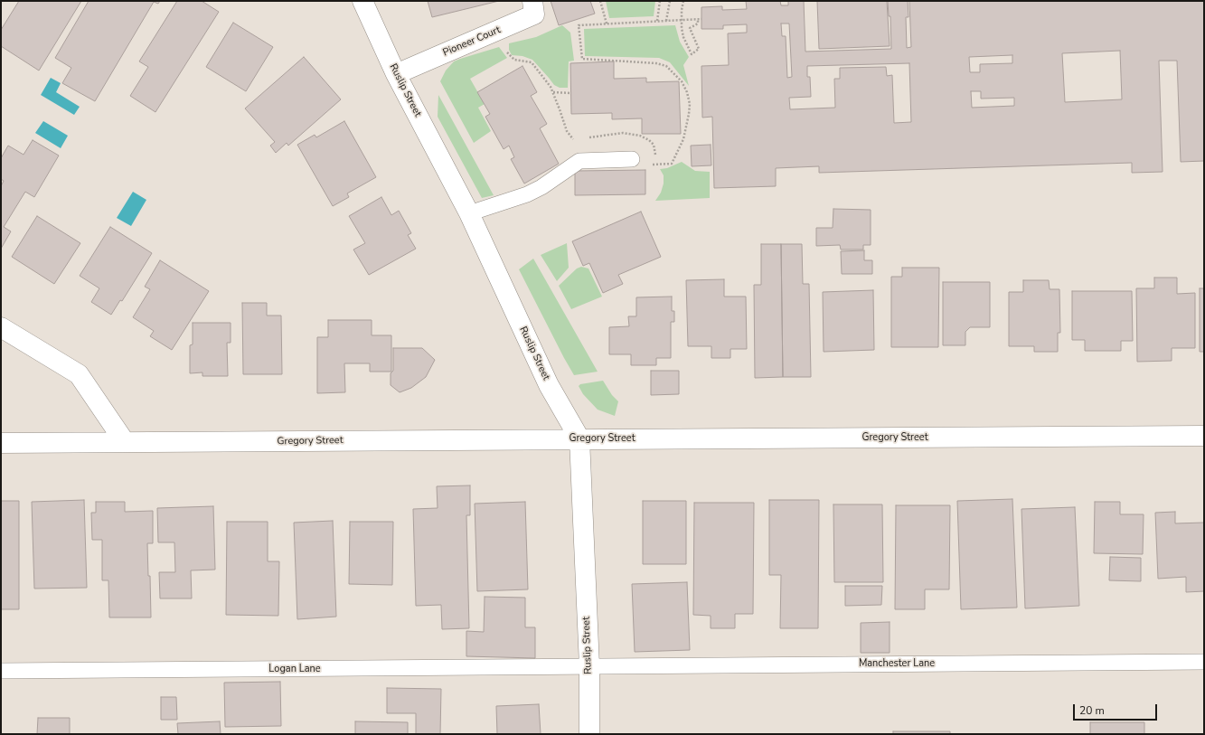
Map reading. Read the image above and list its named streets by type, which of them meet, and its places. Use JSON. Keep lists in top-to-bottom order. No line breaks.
{"streets":{"street":["Pioneer Court","Ruslip Street","Gregory Street"],"lane":["Manchester Lane","Logan Lane"]},"crossings":[["Pioneer Court","Ruslip Street"],["Ruslip Street","Gregory Street"],["Ruslip Street","Manchester Lane"],["Ruslip Street","Logan Lane"],["Manchester Lane","Logan Lane"]],"scale_bar":"20 m"}
